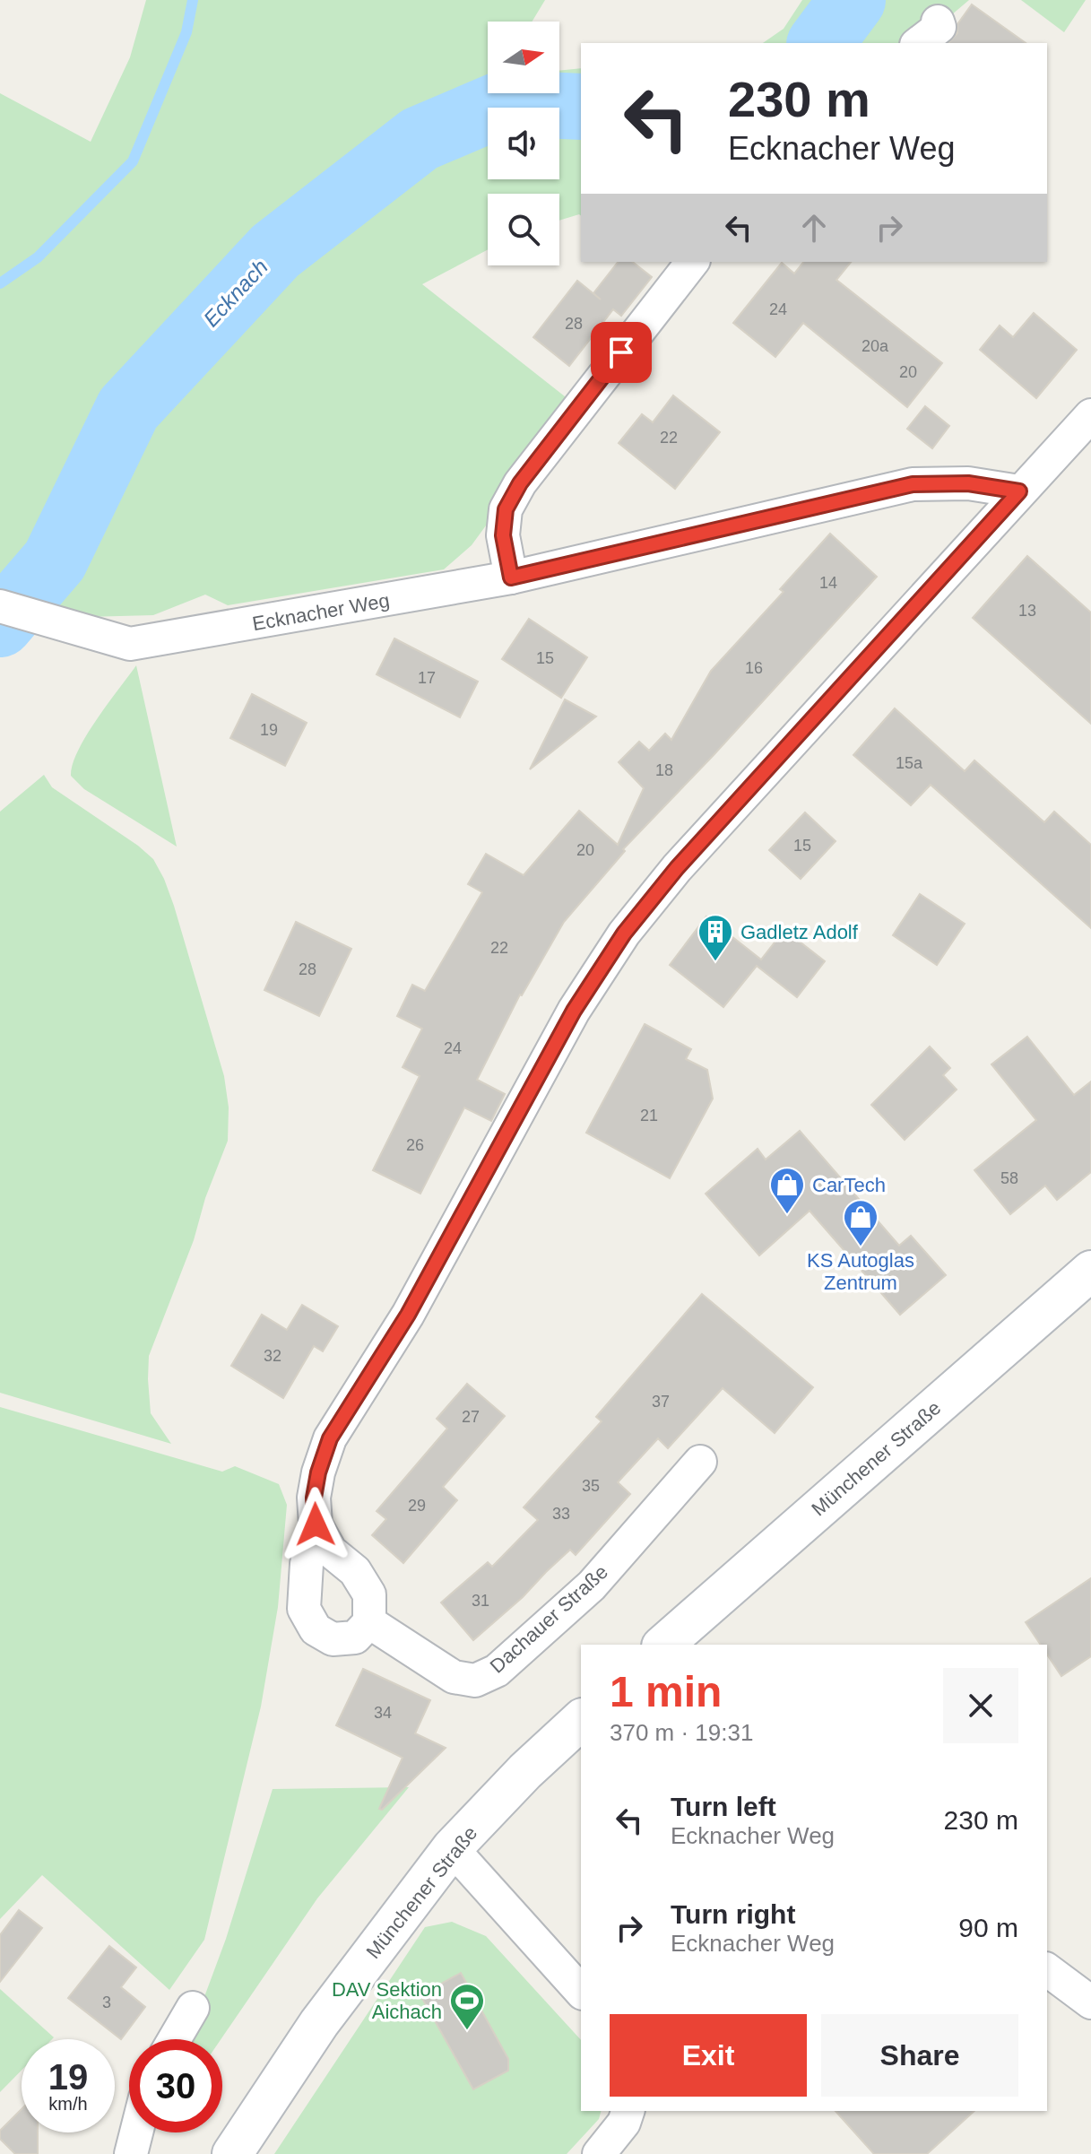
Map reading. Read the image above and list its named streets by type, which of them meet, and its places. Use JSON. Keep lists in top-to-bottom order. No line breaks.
{"streets":{"main road":["Münchener Straße"],"street":["Ecknacher Weg","Dachauer Straße"]},"water":["Ecknach"],"places":{"building":["Gadletz Adolf"],"shop":["CarTech","KS Autoglas Zentrum"],"sports":["DAV Sektion Aichach"]},"house_numbers":["24","28","20a","20","22","14","13","15","16","17","19","15a","18","15","20","22","28","24","21","26","58","32","37","27","35","29","33","31","34","3"],"north":"right","page":{"turn":["230 m","Ecknacher Weg"],"heading":["1 min","370 m · 19:31"],"list":[{"name":"Turn left","note":"Ecknacher Weg","value":"230 m"},{"name":"Turn right","note":"Ecknacher Weg","value":"90 m"}],"buttons":["Exit","Share"],"speed":"19 km/h","limit":"30"}}
